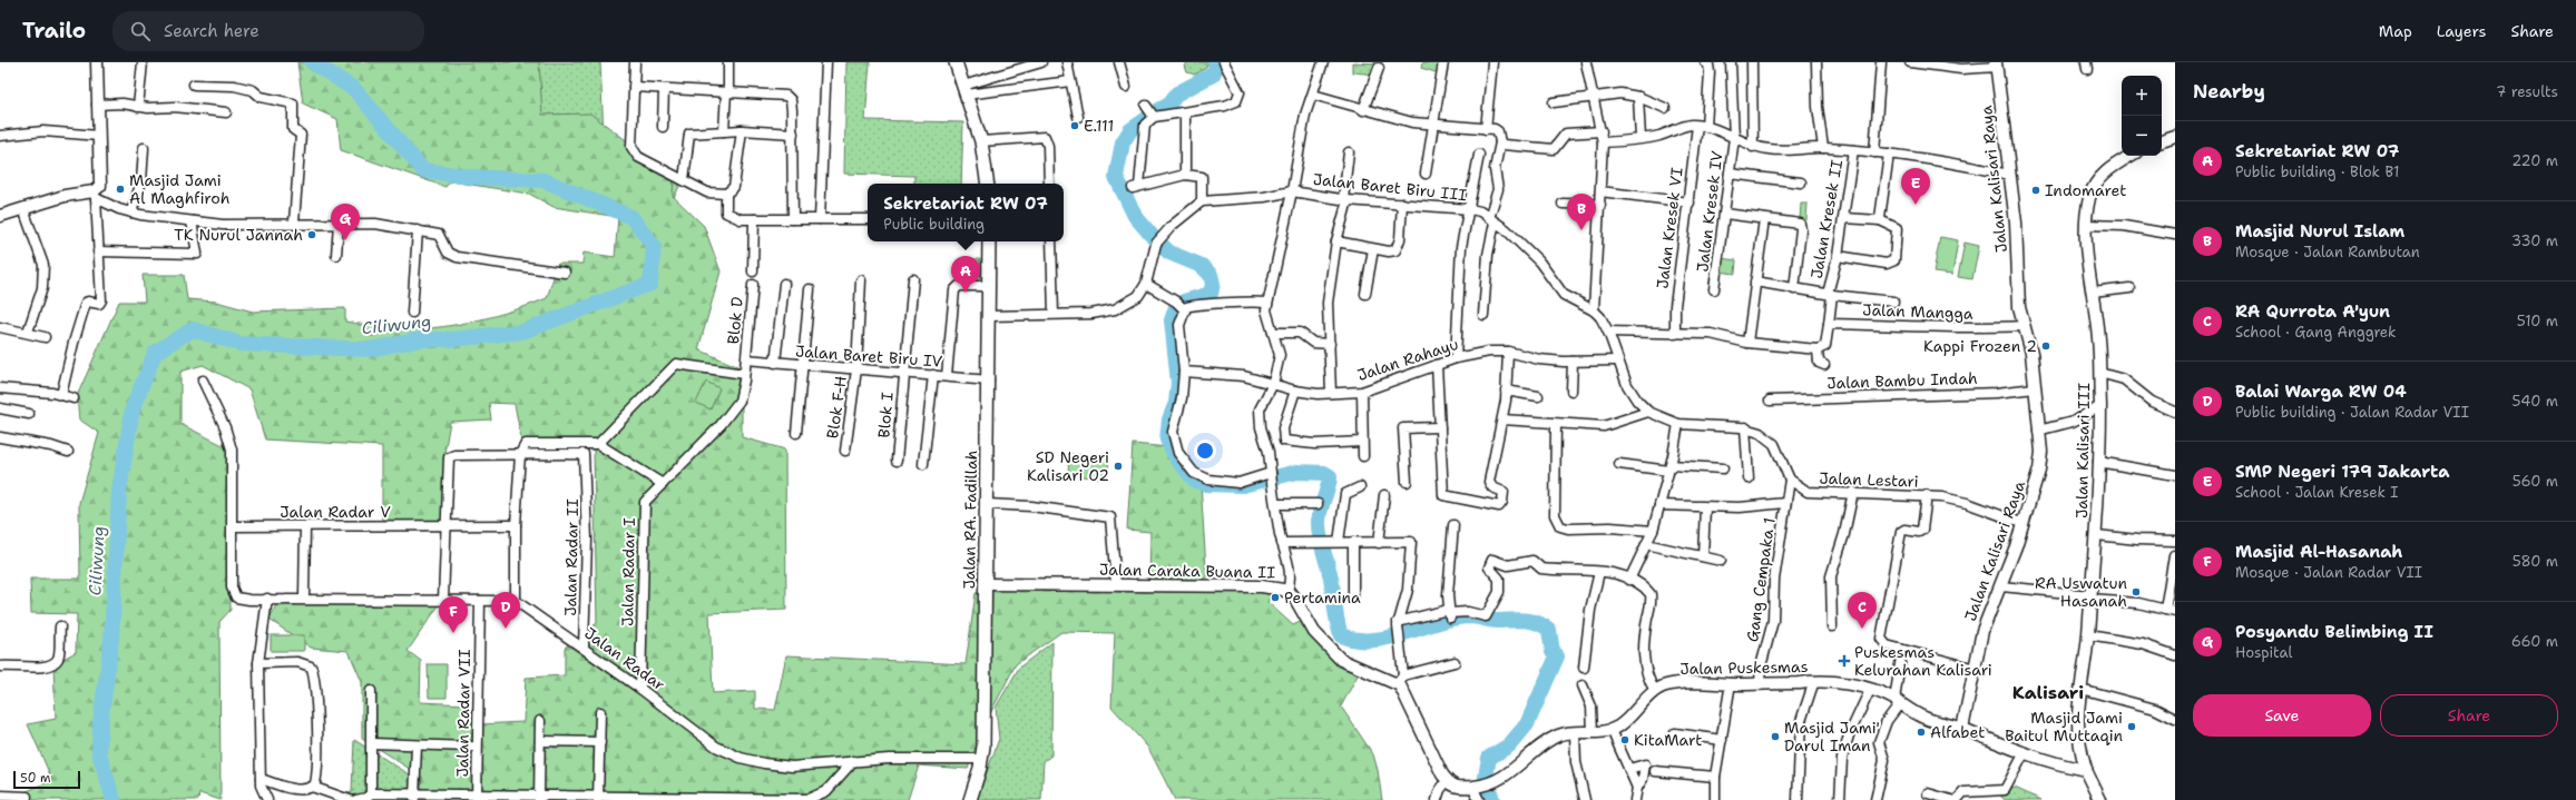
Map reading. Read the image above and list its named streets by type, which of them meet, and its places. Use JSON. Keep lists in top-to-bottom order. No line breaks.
{"streets":{"main road":["Jalan RA. Fadillah"],"street":["Jalan Kalisari Raya","Jalan Baret Biru III","Jalan Kresek IV","Jalan Kresek II","Jalan Kresek VI","Jalan Mangga","Blok D","Jalan Baret Biru IV","Jalan Rahayu","Jalan Bambu Indah","Blok F-H","Blok I","Jalan Kalisari III","Jalan Lestari","Jalan Radar V","Jalan Radar II","Jalan Caraka Buana II","Jalan Radar I","Gang Cempaka 1","Jalan Radar","Jalan Puskesmas","Jalan Radar VII"]},"crossings":[["Jalan Kalisari Raya","Jalan Mangga"],["Jalan Kalisari Raya","Jalan Bambu Indah"],["Jalan Kalisari Raya","Jalan Lestari"],["Jalan Kalisari Raya","Jalan Puskesmas"],["Jalan Kresek II","Jalan Mangga"],["Blok D","Jalan Baret Biru IV"],["Blok D","Jalan Radar I"],["Jalan Baret Biru IV","Blok F-H"],["Jalan Baret Biru IV","Blok I"],["Jalan Baret Biru IV","Jalan RA. Fadillah"],["Jalan Baret Biru IV","Jalan Radar I"],["Jalan Lestari","Gang Cempaka 1"],["Jalan RA. Fadillah","Jalan Caraka Buana II"],["Jalan RA. Fadillah","Jalan Radar"],["Jalan Radar II","Jalan Radar"],["Jalan Radar I","Jalan Radar"],["Gang Cempaka 1","Jalan Puskesmas"]],"districts":["Kalisari"],"water":["Ciliwung"],"places":{"other":["E.111","Masjid Jami Al Maghfiroh","Indomaret","TK Nurul Jannah","Kappi Frozen 2","SD Negeri Kalisari 02","RA Uswatun Hasanah","Pertamina","Masjid Jami Baitul Muttaqin","Alfabet","Masjid Jami' Darul Iman","KitaMart"],"health":["Puskesmas Kelurahan Kalisari"]},"scale_bar":"50 m","page":{"header":"Trailo","search":"Search here","nav":["Map","Layers","Share"],"heading":["Nearby","7 results"],"map_buttons":["+","−"],"list":[{"mark":"A","name":"Sekretariat RW 07","note":"Public building · Blok B1","value":"220 m"},{"mark":"B","name":"Masjid Nurul Islam","note":"Mosque · Jalan Rambutan","value":"330 m"},{"mark":"C","name":"RA Qurrota A'yun","note":"School · Gang Anggrek","value":"510 m"},{"mark":"D","name":"Balai Warga RW 04","note":"Public building · Jalan Radar VII","value":"540 m"},{"mark":"E","name":"SMP Negeri 179 Jakarta","note":"School · Jalan Kresek I","value":"560 m"},{"mark":"F","name":"Masjid Al-Hasanah","note":"Mosque · Jalan Radar VII","value":"580 m"},{"mark":"G","name":"Posyandu Belimbing II","note":"Hospital","value":"660 m"}],"pins":["E","B","G","A","C","D","F"],"popup":["Sekretariat RW 07","Public building"],"buttons":["Save","Share"],"scale":"50 m"}}
